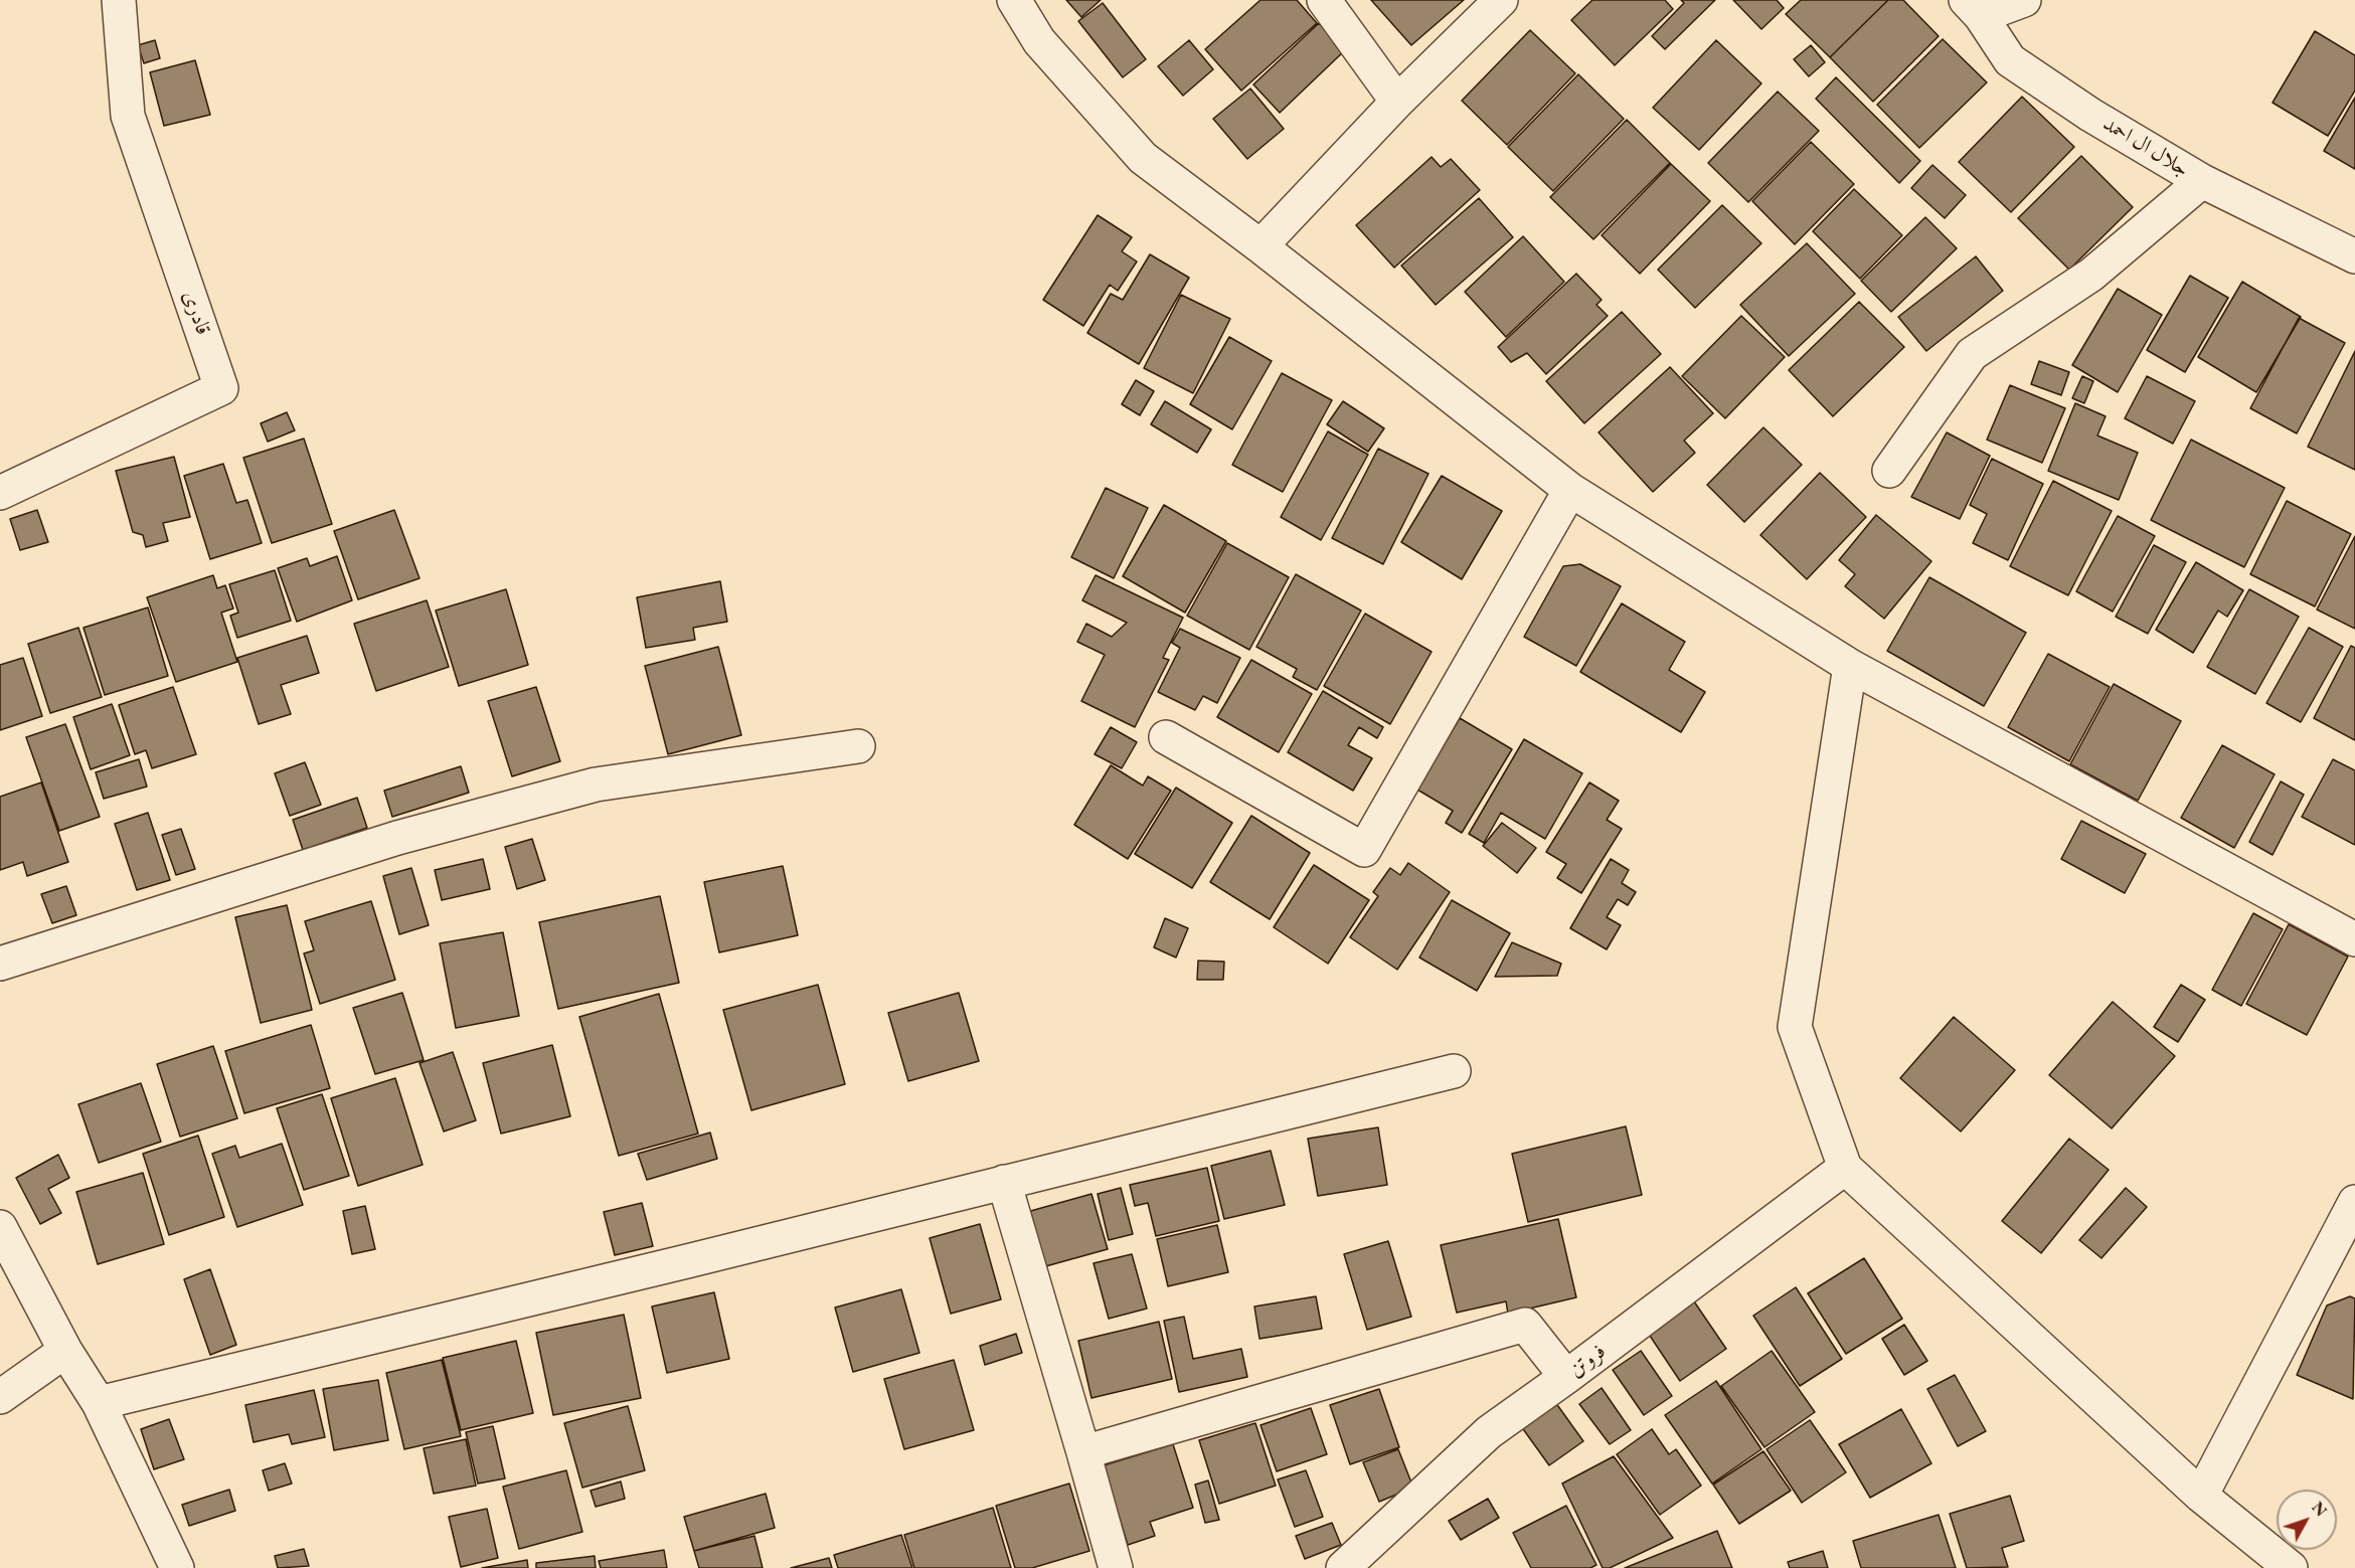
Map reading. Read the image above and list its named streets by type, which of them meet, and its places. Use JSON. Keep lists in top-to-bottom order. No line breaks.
{"streets":{"street":["جلال ال احمد","قادری","فروتن"]},"north":"top right"}
